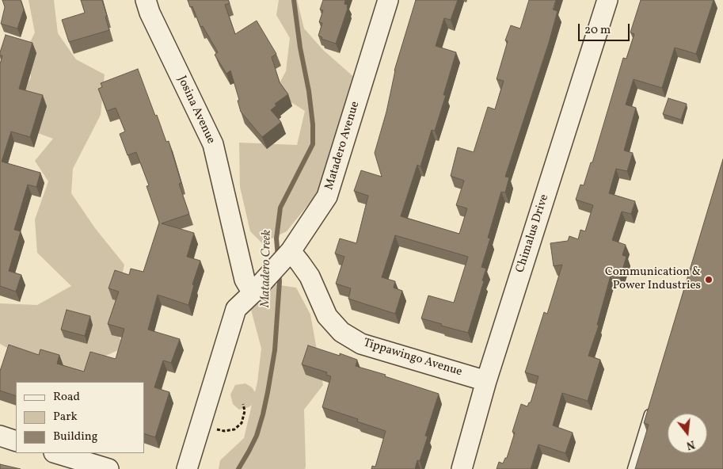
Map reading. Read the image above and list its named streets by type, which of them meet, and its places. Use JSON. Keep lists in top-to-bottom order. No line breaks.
{"streets":{"street":["Josina Avenue","Matadero Avenue","Chimalus Drive","Tippawingo Avenue"]},"crossings":[["Josina Avenue","Matadero Avenue"],["Matadero Avenue","Tippawingo Avenue"],["Chimalus Drive","Tippawingo Avenue"]],"water":["Matadero Creek"],"places":["Communication & Power Industries"],"legend":["Road","Park","Building"],"scale_bar":"20 m","north":"bottom"}
